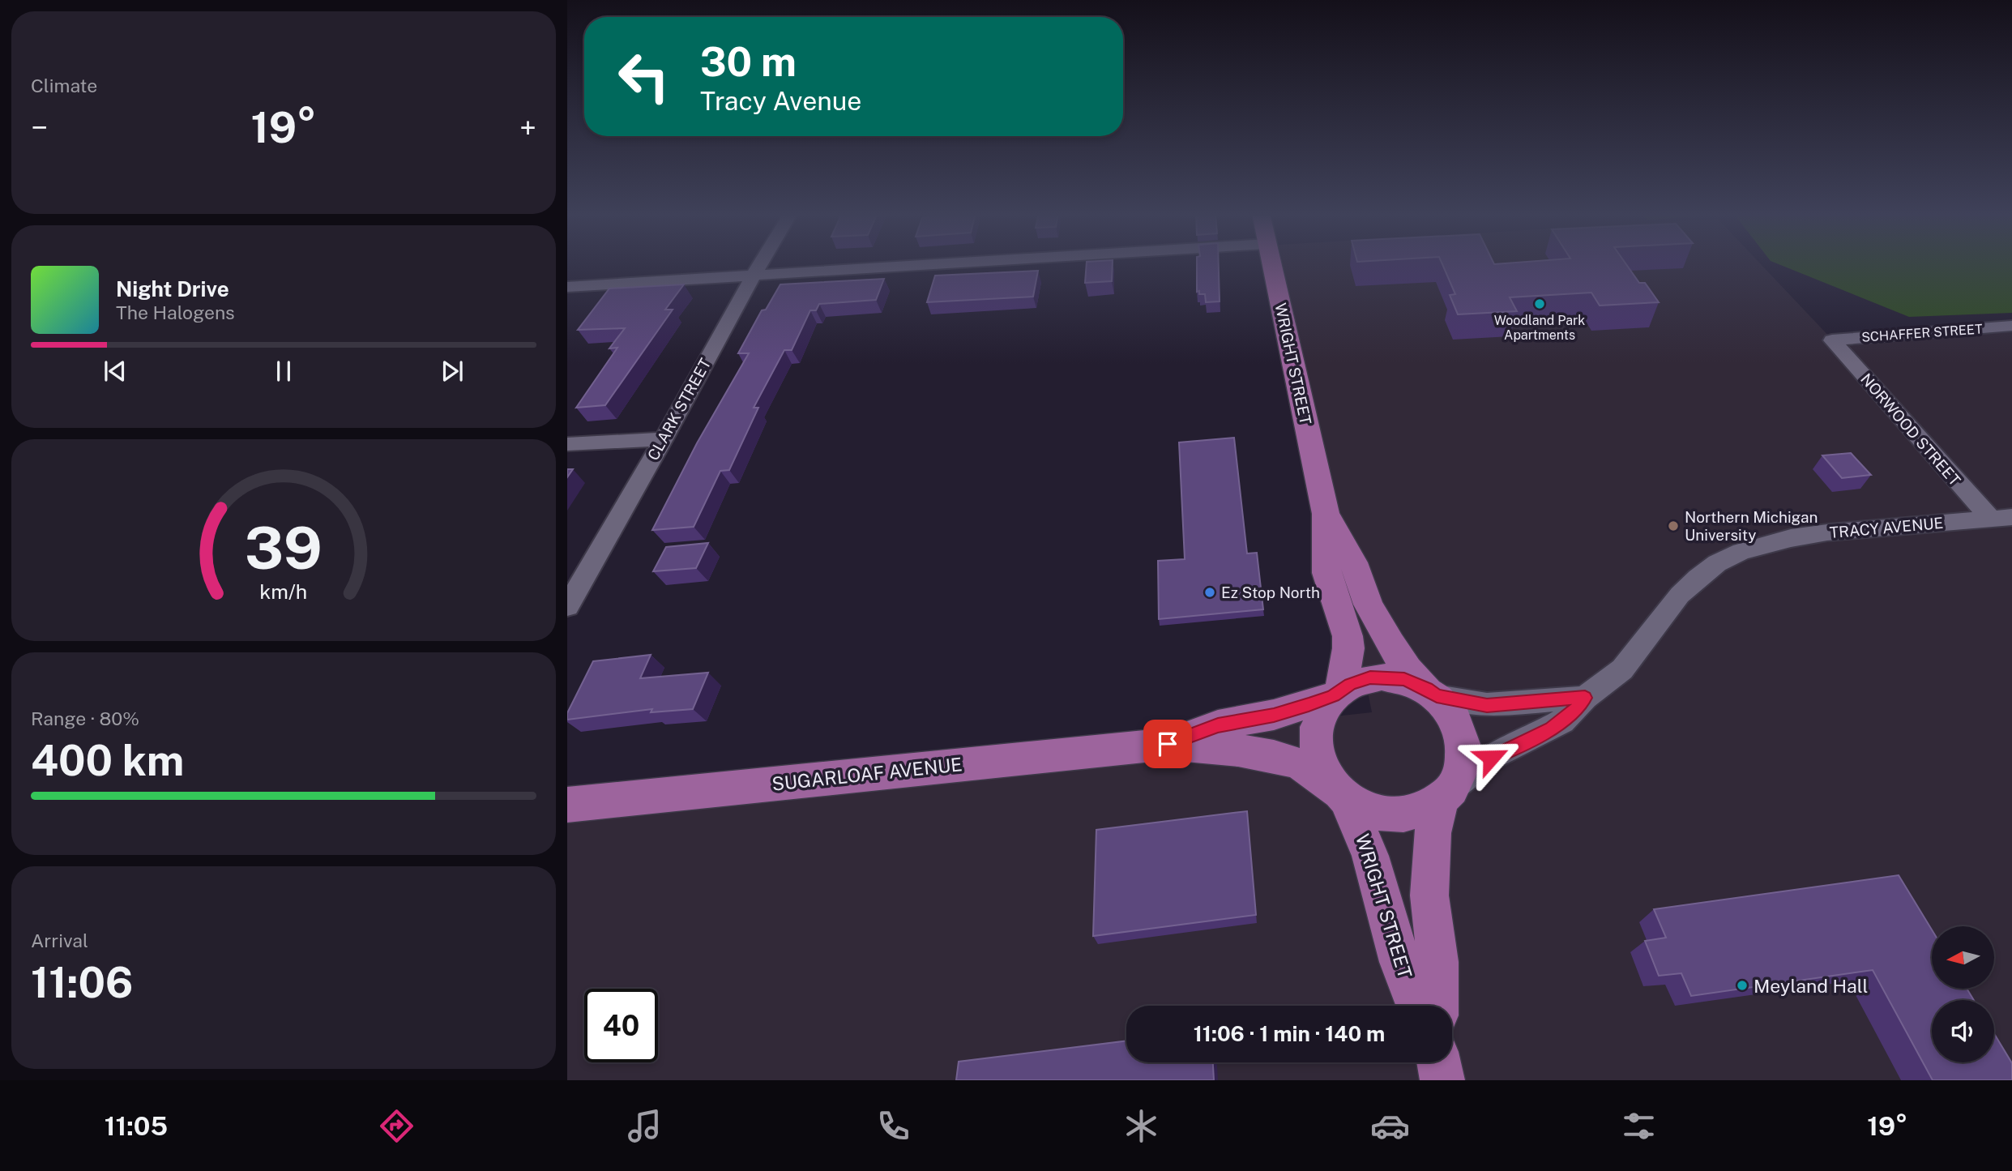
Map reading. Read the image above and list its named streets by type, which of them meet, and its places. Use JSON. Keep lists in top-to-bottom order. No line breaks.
{"streets":{"main road":["WRIGHT STREET","SUGARLOAF AVENUE"],"street":["SCHAFFER STREET","CLARK STREET","NORWOOD STREET","TRACY AVENUE"]},"crossings":[["SCHAFFER STREET","NORWOOD STREET"],["WRIGHT STREET","TRACY AVENUE"],["WRIGHT STREET","SUGARLOAF AVENUE"],["NORWOOD STREET","TRACY AVENUE"],["TRACY AVENUE","SUGARLOAF AVENUE"]],"places":["Woodland Park Apartments","Northern Michigan University","Ez Stop North","Meyland Hall"],"north":"left","page":{"tile":["Climate",["Range · 80%","400 km"],["Arrival","11:06"]],"turn":["30 m","Tracy Avenue"],"heat":["−","19°","+"],"song":["Night Drive","The Halogens"],"limit":"40","trip":"11:06 · 1 min · 140 m","tabs":["11:05","19°"],"gauge":["39","km/h"]}}
